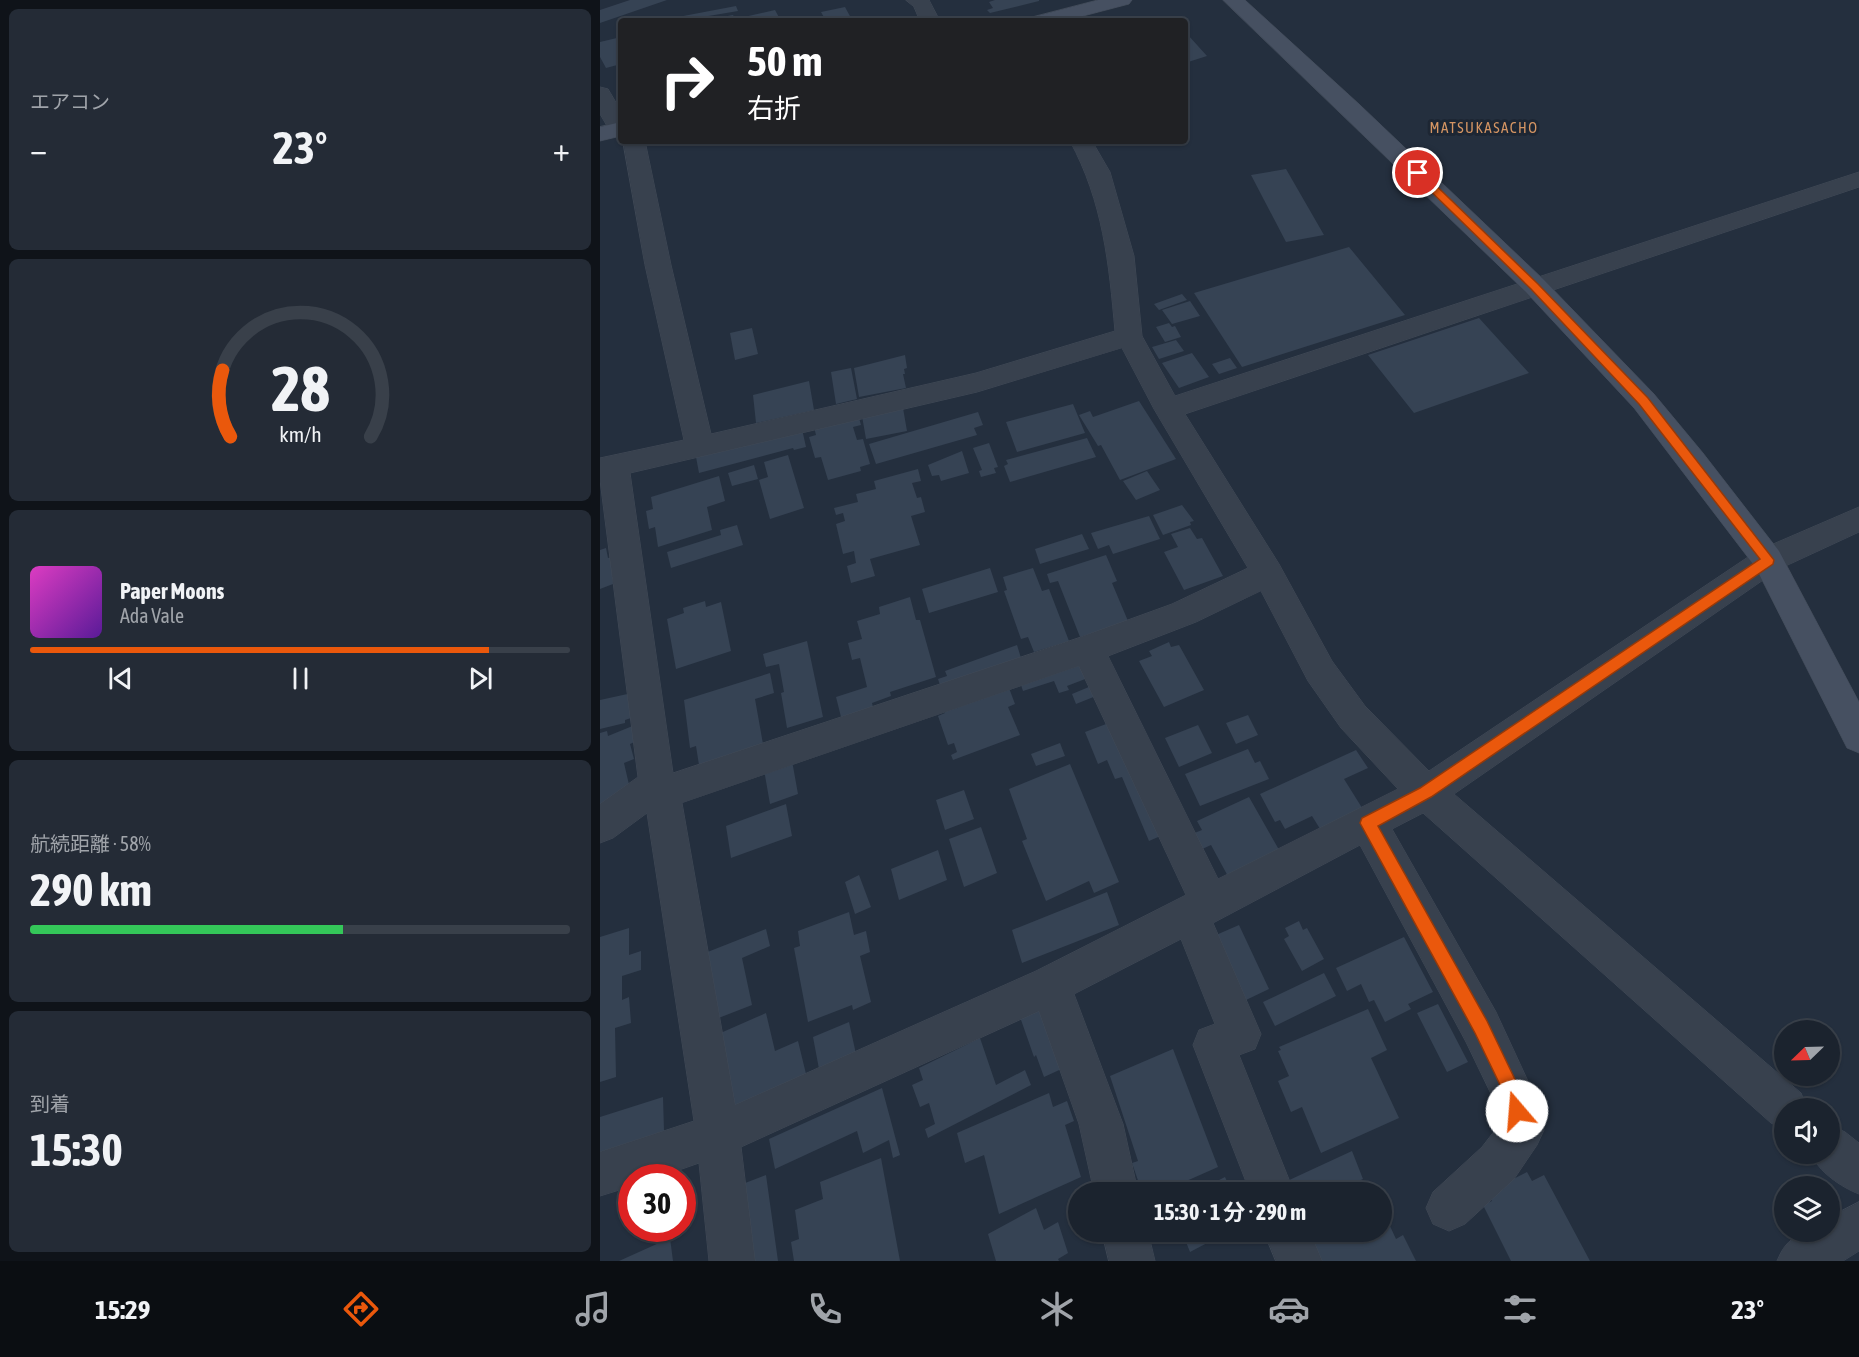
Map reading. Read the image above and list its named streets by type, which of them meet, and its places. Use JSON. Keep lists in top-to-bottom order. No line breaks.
{"districts":["MATSUKASACHO"],"north":"bottom left","page":{"tile":["エアコン",["航続距離 · 58%","290 km"],["到着","15:30"]],"turn":["50 m","右折"],"heat":["−","23°","+"],"song":["Paper Moons","Ada Vale"],"limit":"30","trip":"15:30 · 1 分 · 290 m","tabs":["15:29","23°"],"gauge":["28","km/h"]}}
